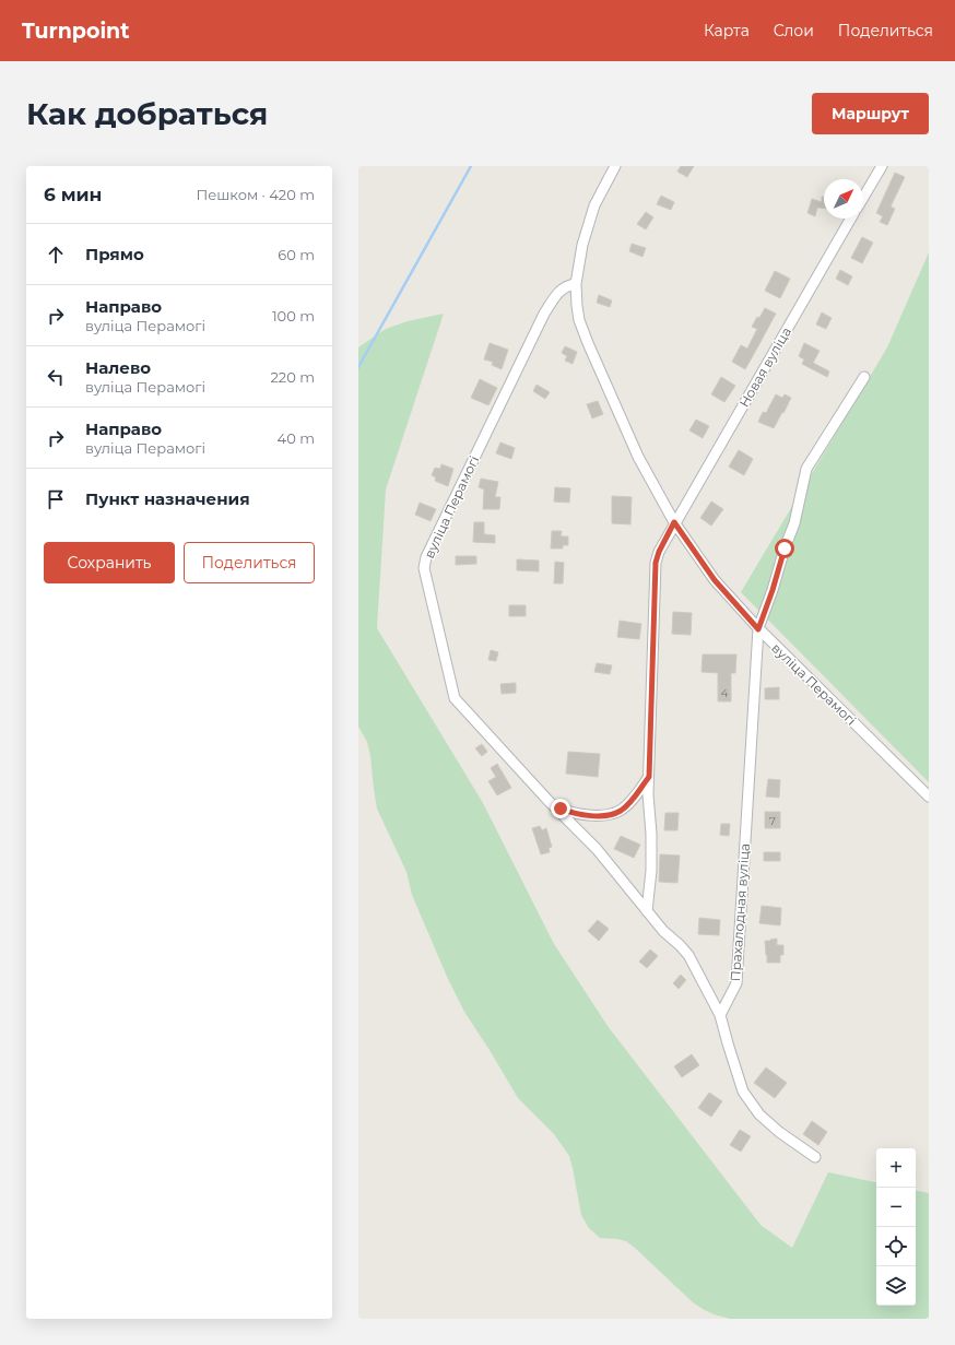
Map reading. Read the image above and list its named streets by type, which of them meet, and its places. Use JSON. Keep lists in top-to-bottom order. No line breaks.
{"streets":{"street":["Новая вуліца","вуліца Перамогі","Прахалодная вуліца"]},"crossings":[["Новая вуліца","вуліца Перамогі"],["вуліца Перамогі","Прахалодная вуліца"]],"house_numbers":["4","7"],"north":"top right","page":{"header":"Turnpoint","nav":["Карта","Слои","Поделиться"],"buttons":["Маршрут",["Сохранить","Поделиться"]],"title":"Как добраться","heading":["6 мин","Пешком · 420 m"],"list":[["Прямо","60 m"],["Направо","вуліца Перамогі","100 m"],["Налево","вуліца Перамогі","220 m"],["Направо","вуліца Перамогі","40 m"],"Пункт назначения"],"map_buttons":["+","−"]}}
